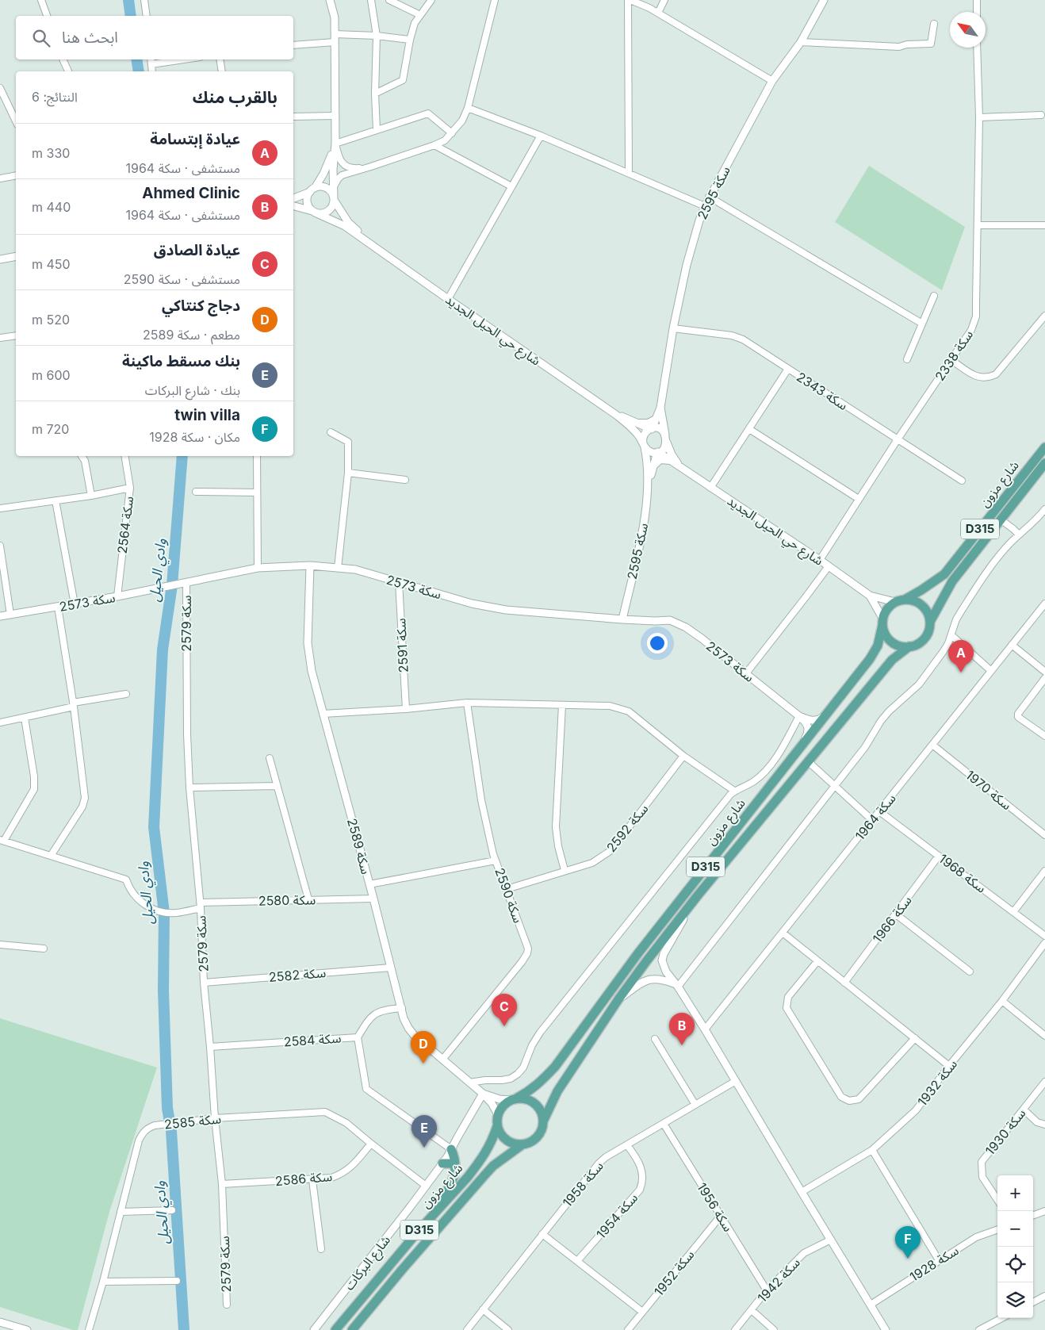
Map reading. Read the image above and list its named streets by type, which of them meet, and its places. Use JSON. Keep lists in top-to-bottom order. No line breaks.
{"streets":{"main road":["شارع مزون","D315"],"street":["سكة 2595","شارع حي الحيل الجديد","سكة 2338","سكة 2343","سكة 2564","سكة 2573","سكة 2579","سكة 2591","سكة 1970","سكة 1964","سكة 2592","سكة 2589","سكة 1968","سكة 2590","سكة 2580","سكة 1966","سكة 2582","سكة 2584","سكة 1932","سكة 2585","سكة 1930","سكة 2586","سكة 1958","سكة 1956","سكة 1954","شارع البركات","سكة 1928","سكة 1952","سكة 1942"]},"crossings":[["سكة 2595","شارع حي الحيل الجديد"],["سكة 2595","سكة 2343"],["سكة 2595","سكة 2573"],["شارع حي الحيل الجديد","سكة 2338"],["شارع حي الحيل الجديد","شارع مزون"],["شارع حي الحيل الجديد","D315"],["سكة 2338","سكة 2343"],["شارع مزون","D315"],["شارع مزون","سكة 2589"],["سكة 2564","سكة 2573"],["D315","سكة 2589"],["سكة 2573","سكة 2579"],["سكة 2573","سكة 2591"],["سكة 2573","سكة 2589"],["سكة 2579","سكة 2580"],["سكة 2579","سكة 2582"],["سكة 2579","سكة 2584"],["سكة 2579","سكة 2585"],["سكة 2579","سكة 2586"],["سكة 1970","سكة 1964"],["سكة 1964","سكة 1968"],["سكة 2592","سكة 2590"],["سكة 2589","سكة 2590"],["سكة 2589","سكة 2580"],["سكة 2589","سكة 2582"],["سكة 2589","سكة 2584"],["سكة 2589","شارع البركات"],["سكة 1968","سكة 1966"],["سكة 2585","سكة 2586"],["سكة 2585","شارع البركات"],["سكة 1958","سكة 1956"],["سكة 1958","سكة 1954"],["سكة 1956","سكة 1952"],["سكة 1956","سكة 1942"]],"water":["وادي الحيل"],"north":"top left","page":{"search":"ابحث هنا","heading":["بالقرب منك","النتائج: 6"],"list":[{"mark":"A","name":"عيادة إبتسامة","note":"مستشفى · سكة 1964","value":"330 m"},{"mark":"B","name":"Ahmed Clinic","note":"مستشفى · سكة 1964","value":"440 m"},{"mark":"C","name":"عيادة الصادق","note":"مستشفى · سكة 2590","value":"450 m"},{"mark":"D","name":"دجاج كنتاكي","note":"مطعم · سكة 2589","value":"520 m"},{"mark":"E","name":"بنك مسقط ماكينة","note":"بنك · شارع البركات","value":"600 m"},{"mark":"F","name":"twin villa","note":"مكان · سكة 1928","value":"720 m"}],"pins":["A","C","B","D","E","F"],"map_buttons":["+","−"]}}
